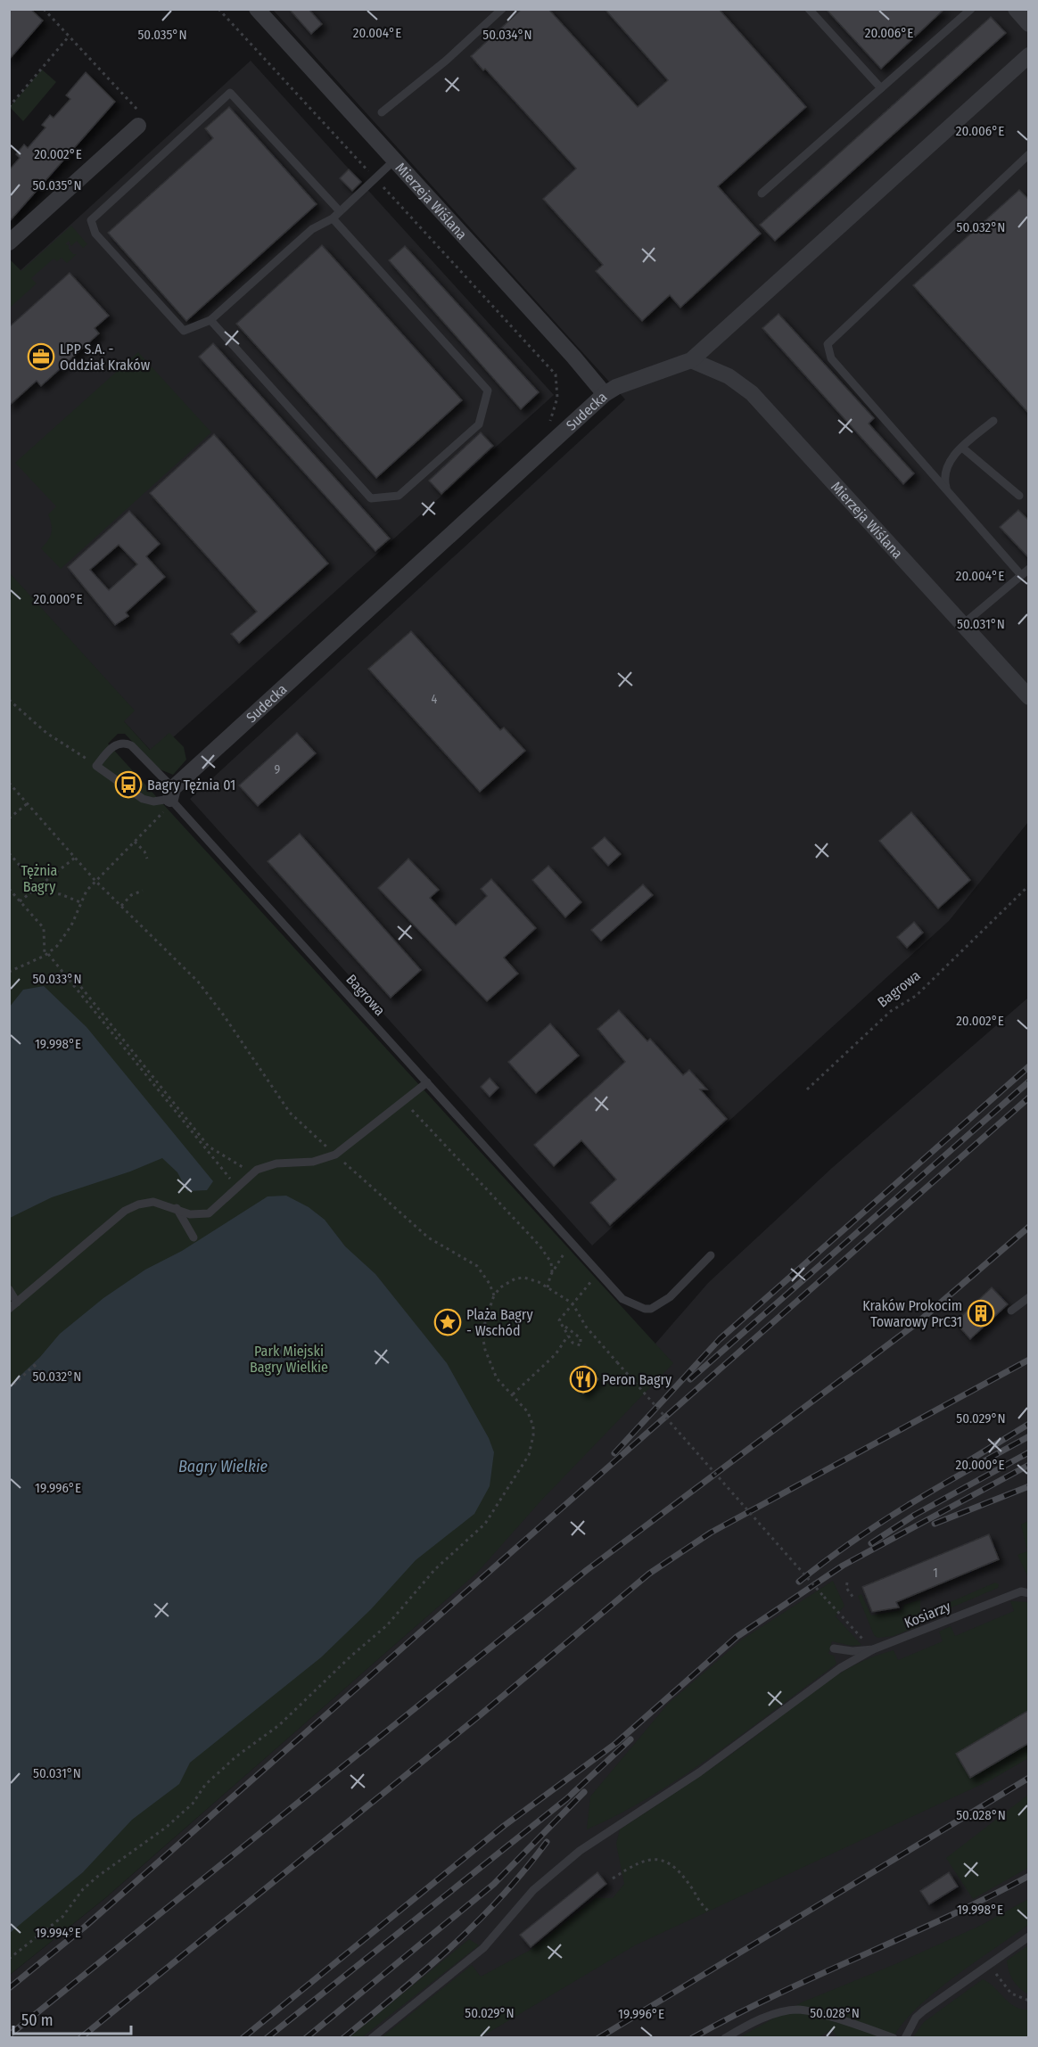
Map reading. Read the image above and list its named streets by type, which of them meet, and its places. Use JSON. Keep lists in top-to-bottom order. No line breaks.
{"streets":{"street":["Mierzeja Wiślana","Sudecka"],"lane":["Bagrowa","Kosiarzy"]},"crossings":[["Mierzeja Wiślana","Sudecka"],["Sudecka","Bagrowa"]],"water":["Bagry Wielkie"],"parks":["Tężnia Bagry","Park Miejski Bagry Wielkie"],"places":{"office":["LPP S.A. - Oddział Kraków"],"bus stop":["Bagry Tężnia 01"],"building":["Kraków Prokocim Towarowy PrC31"],"place":["Plaża Bagry - Wschód"],"restaurant":["Peron Bagry"]},"house_numbers":["4","9","1"],"scale_bar":"50 m","coordinates":["20.004°E","20.006°E","50.035°N","50.034°N","20.002°E","50.032°N","20.000°E","50.031°N","50.033°N","19.998°E","50.029°N","19.996°E","50.028°N","19.994°E"]}
